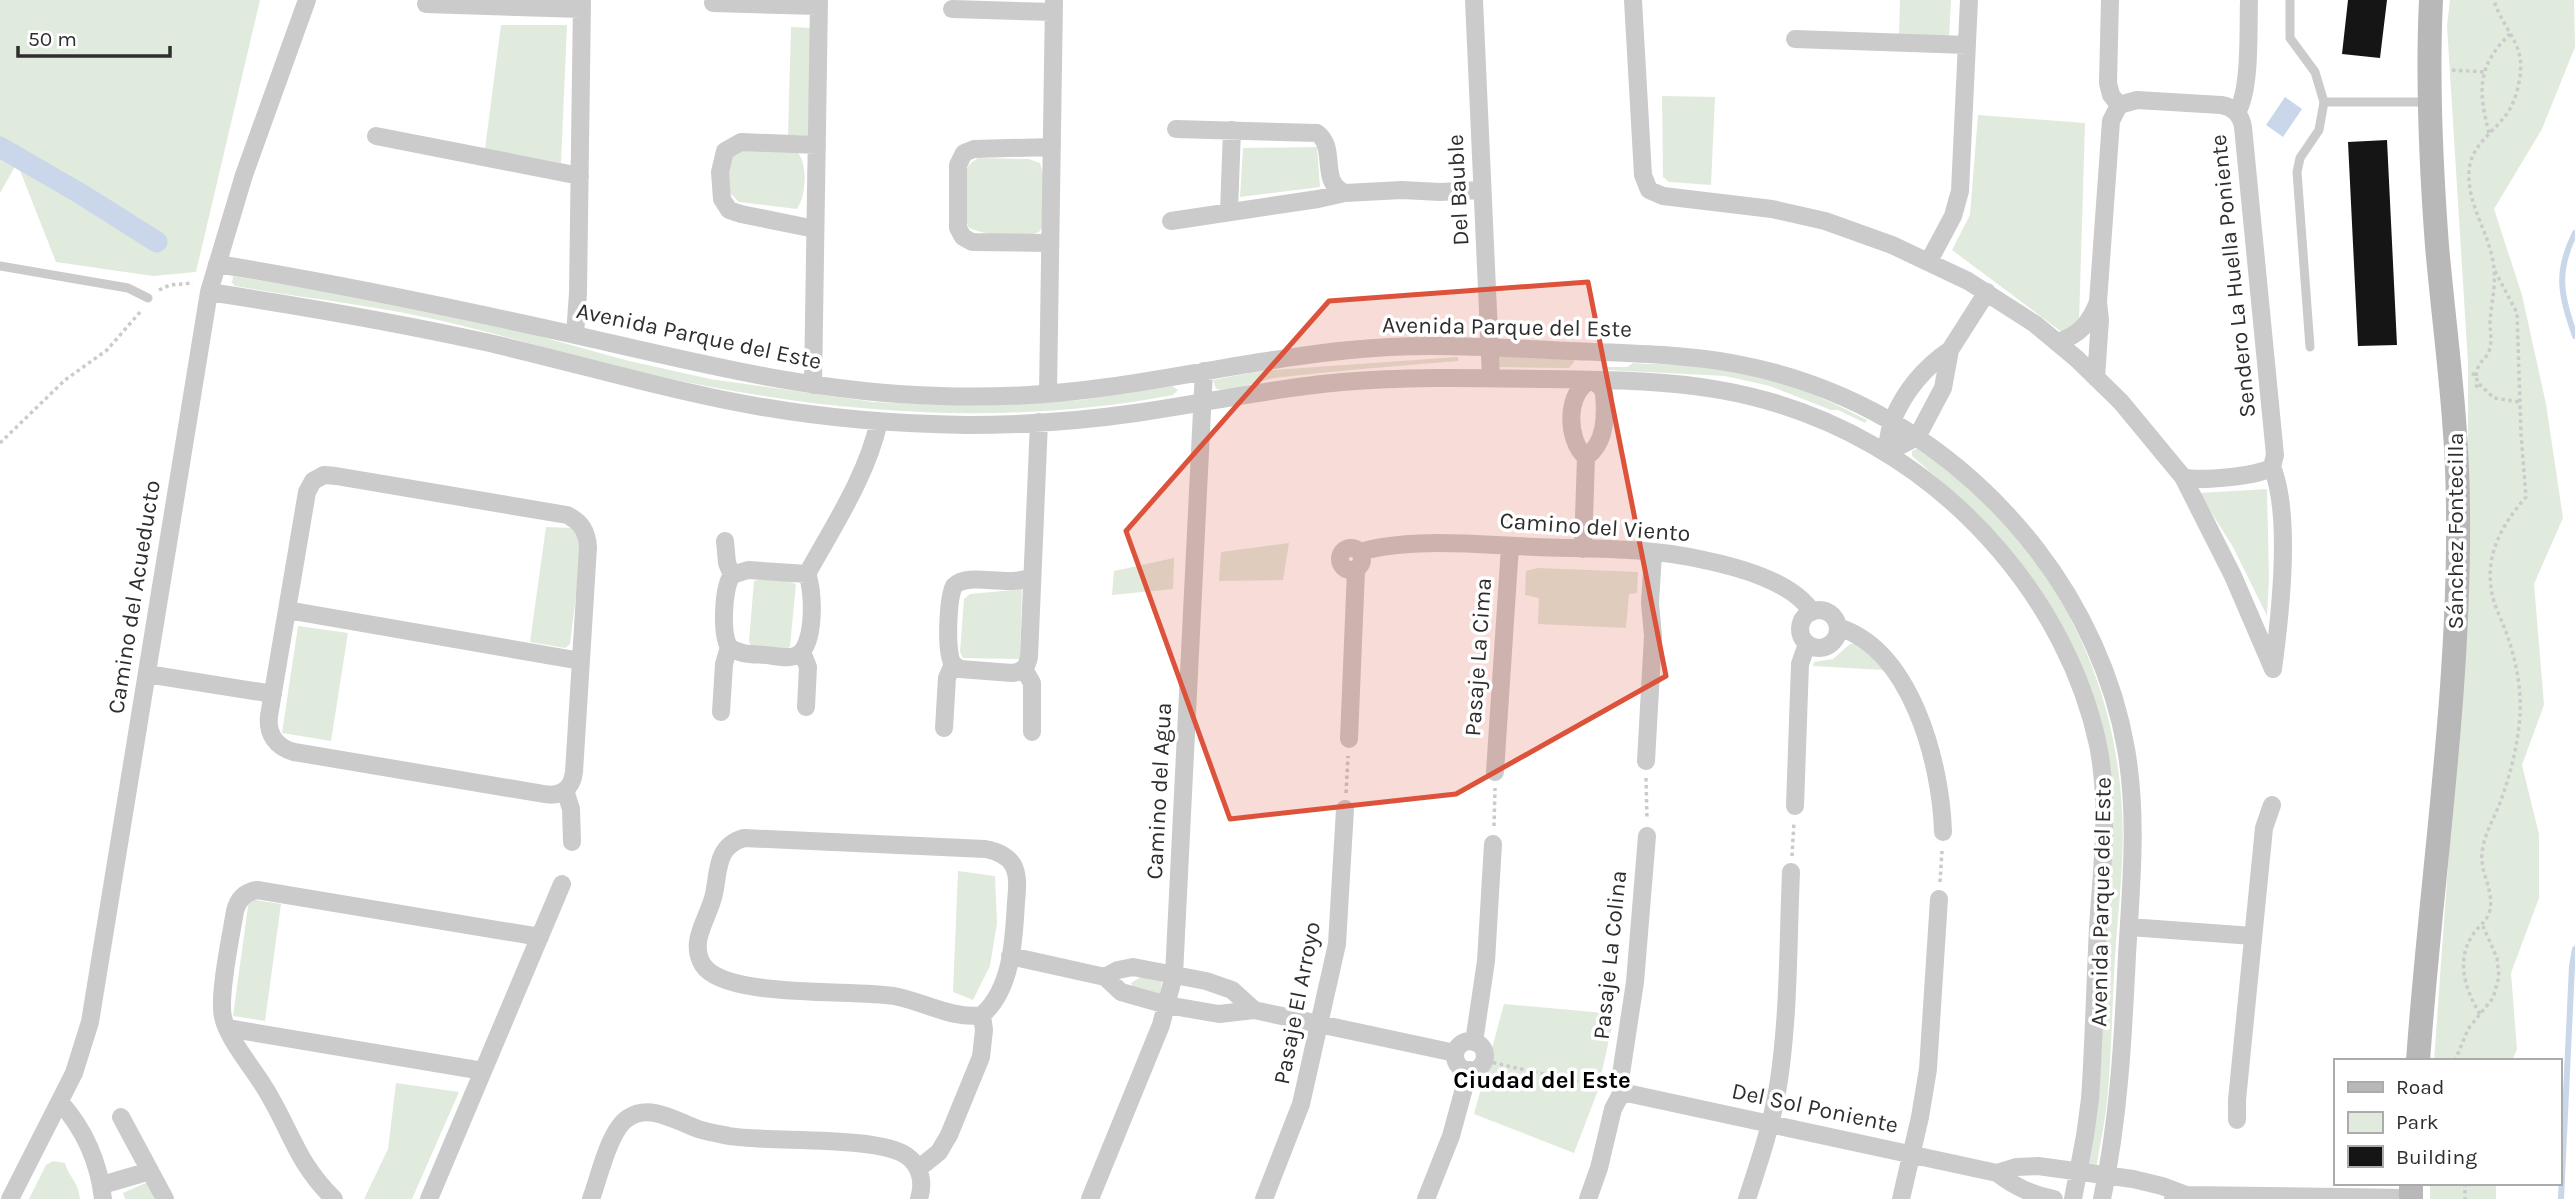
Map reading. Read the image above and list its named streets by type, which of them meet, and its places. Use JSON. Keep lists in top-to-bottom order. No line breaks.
{"streets":{"street":["Del Bauble","Sendero La Huella Poniente","Avenida Parque del Este","Camino del Viento","Sánchez Fontecilla","Camino del Acueducto","Pasaje La Cima","Camino del Agua","Pasaje La Colina","Pasaje El Arroyo","Del Sol Poniente"]},"crossings":[["Del Bauble","Avenida Parque del Este"],["Avenida Parque del Este","Camino del Acueducto"],["Avenida Parque del Este","Camino del Agua"],["Avenida Parque del Este","Del Sol Poniente"],["Camino del Viento","Pasaje La Cima"],["Pasaje La Colina","Del Sol Poniente"]],"districts":["Ciudad del Este"],"legend":["Road","Park","Building"],"scale_bar":"50 m"}
